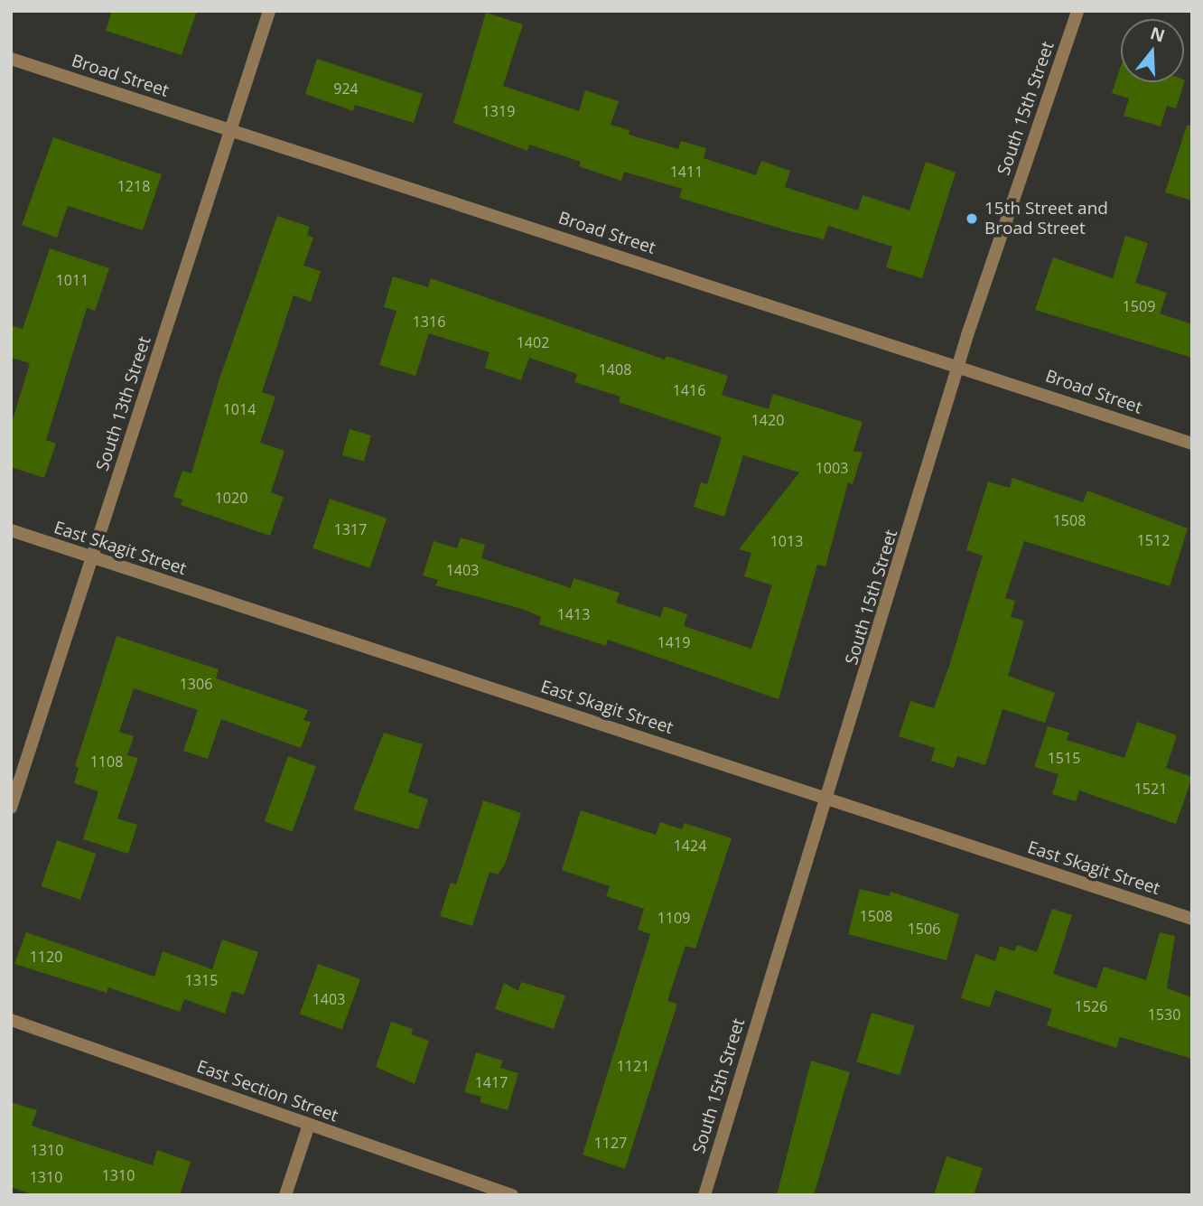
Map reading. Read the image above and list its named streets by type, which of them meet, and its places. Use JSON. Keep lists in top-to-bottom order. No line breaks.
{"streets":{"street":["Broad Street","South 15th Street","South 13th Street","East Skagit Street","East Section Street"]},"crossings":[["Broad Street","South 15th Street"],["Broad Street","South 13th Street"],["South 15th Street","East Skagit Street"],["South 13th Street","East Skagit Street"]],"places":["15th Street and Broad Street"],"house_numbers":["924","1319","1411","1218","1011","1509","1316","1402","1408","1416","1014","1420","1003","1020","1508","1317","1512","1013","1403","1413","1419","1306","1515","1108","1521","1424","1508","1109","1506","1120","1315","1403","1526","1530","1121","1417","1127","1310","1310","1310"],"north":"top"}
